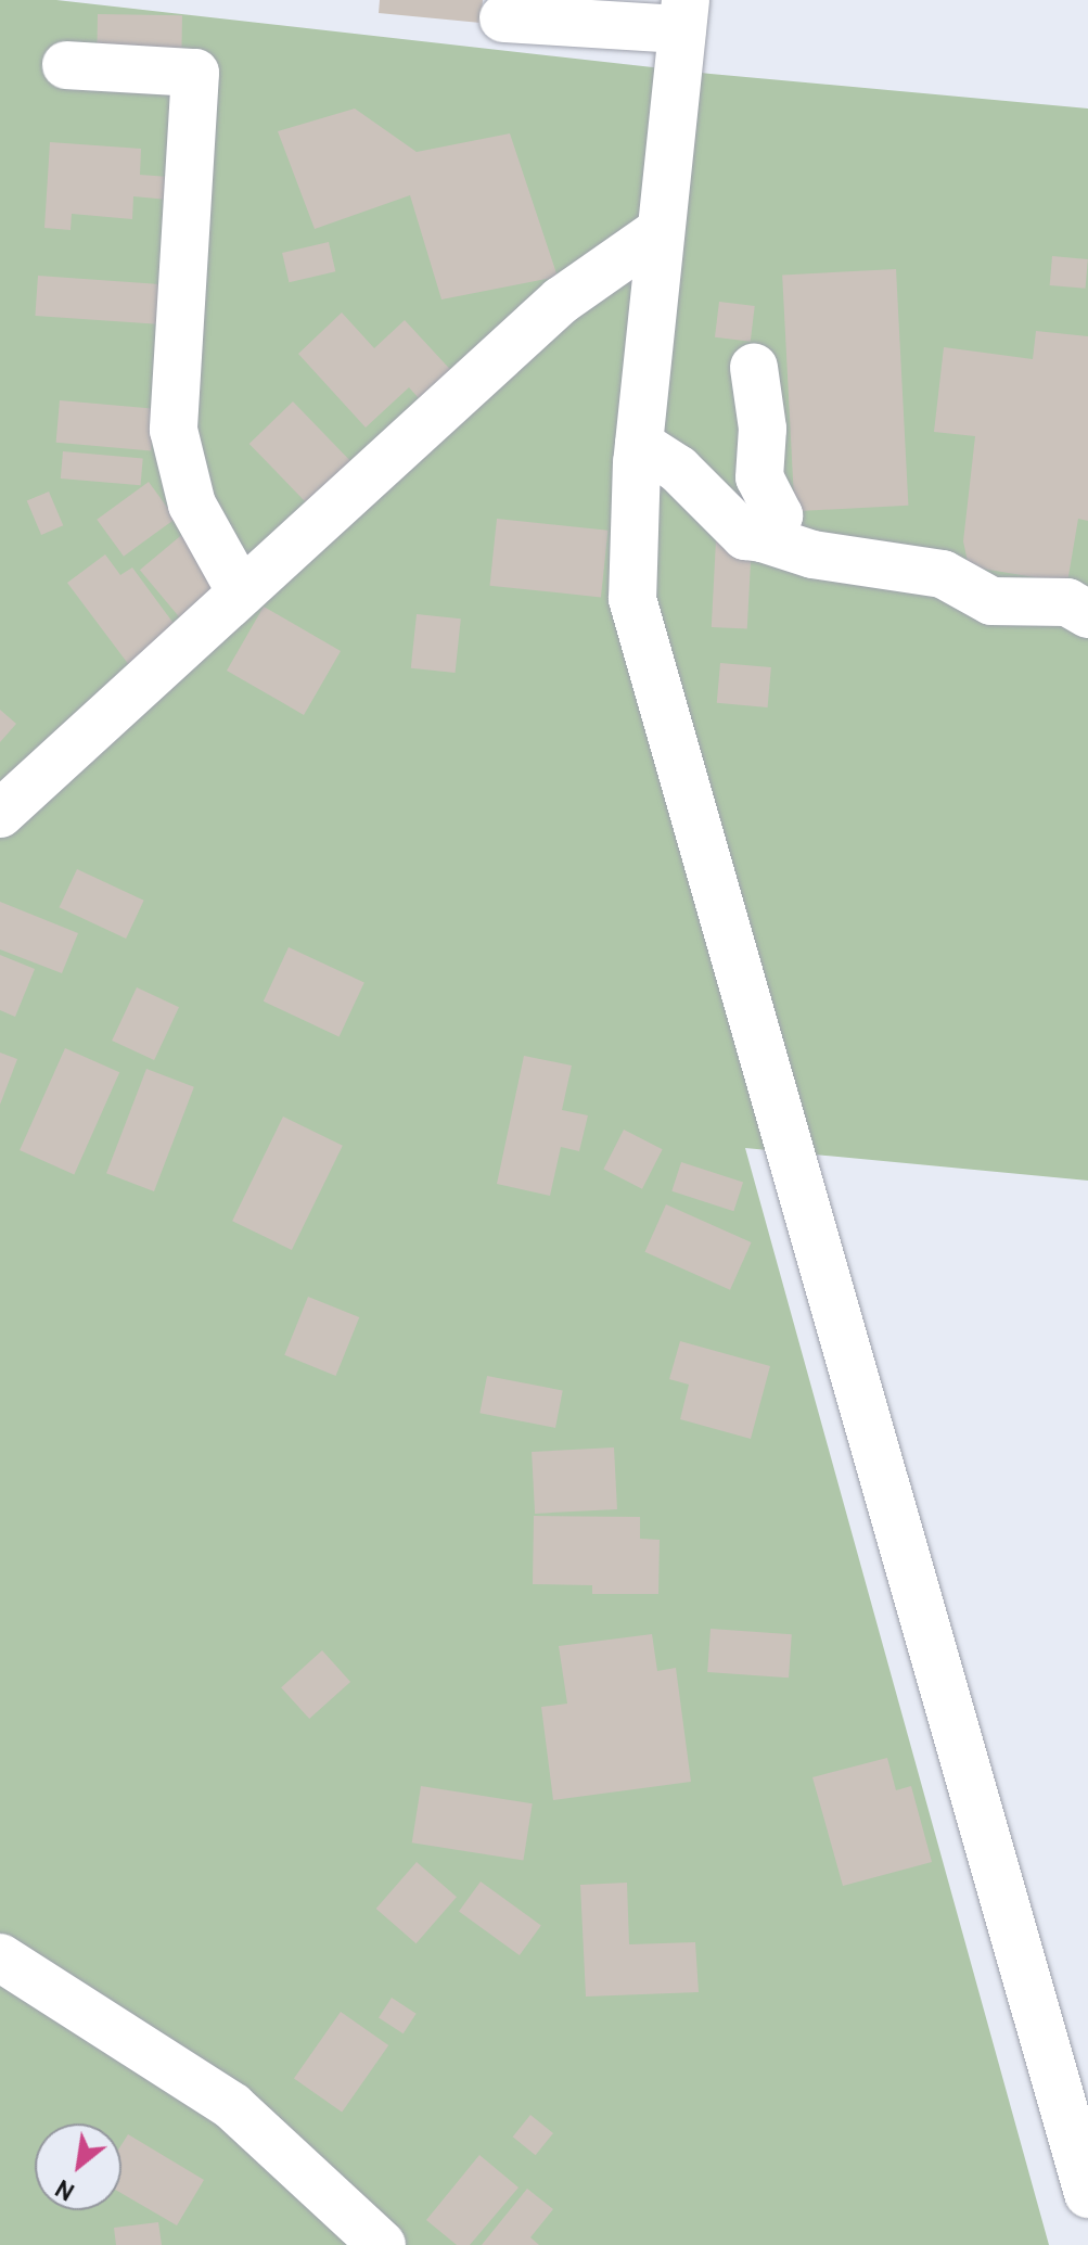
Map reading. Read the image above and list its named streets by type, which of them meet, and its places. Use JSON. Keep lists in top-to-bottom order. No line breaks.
{"north":"bottom left"}
